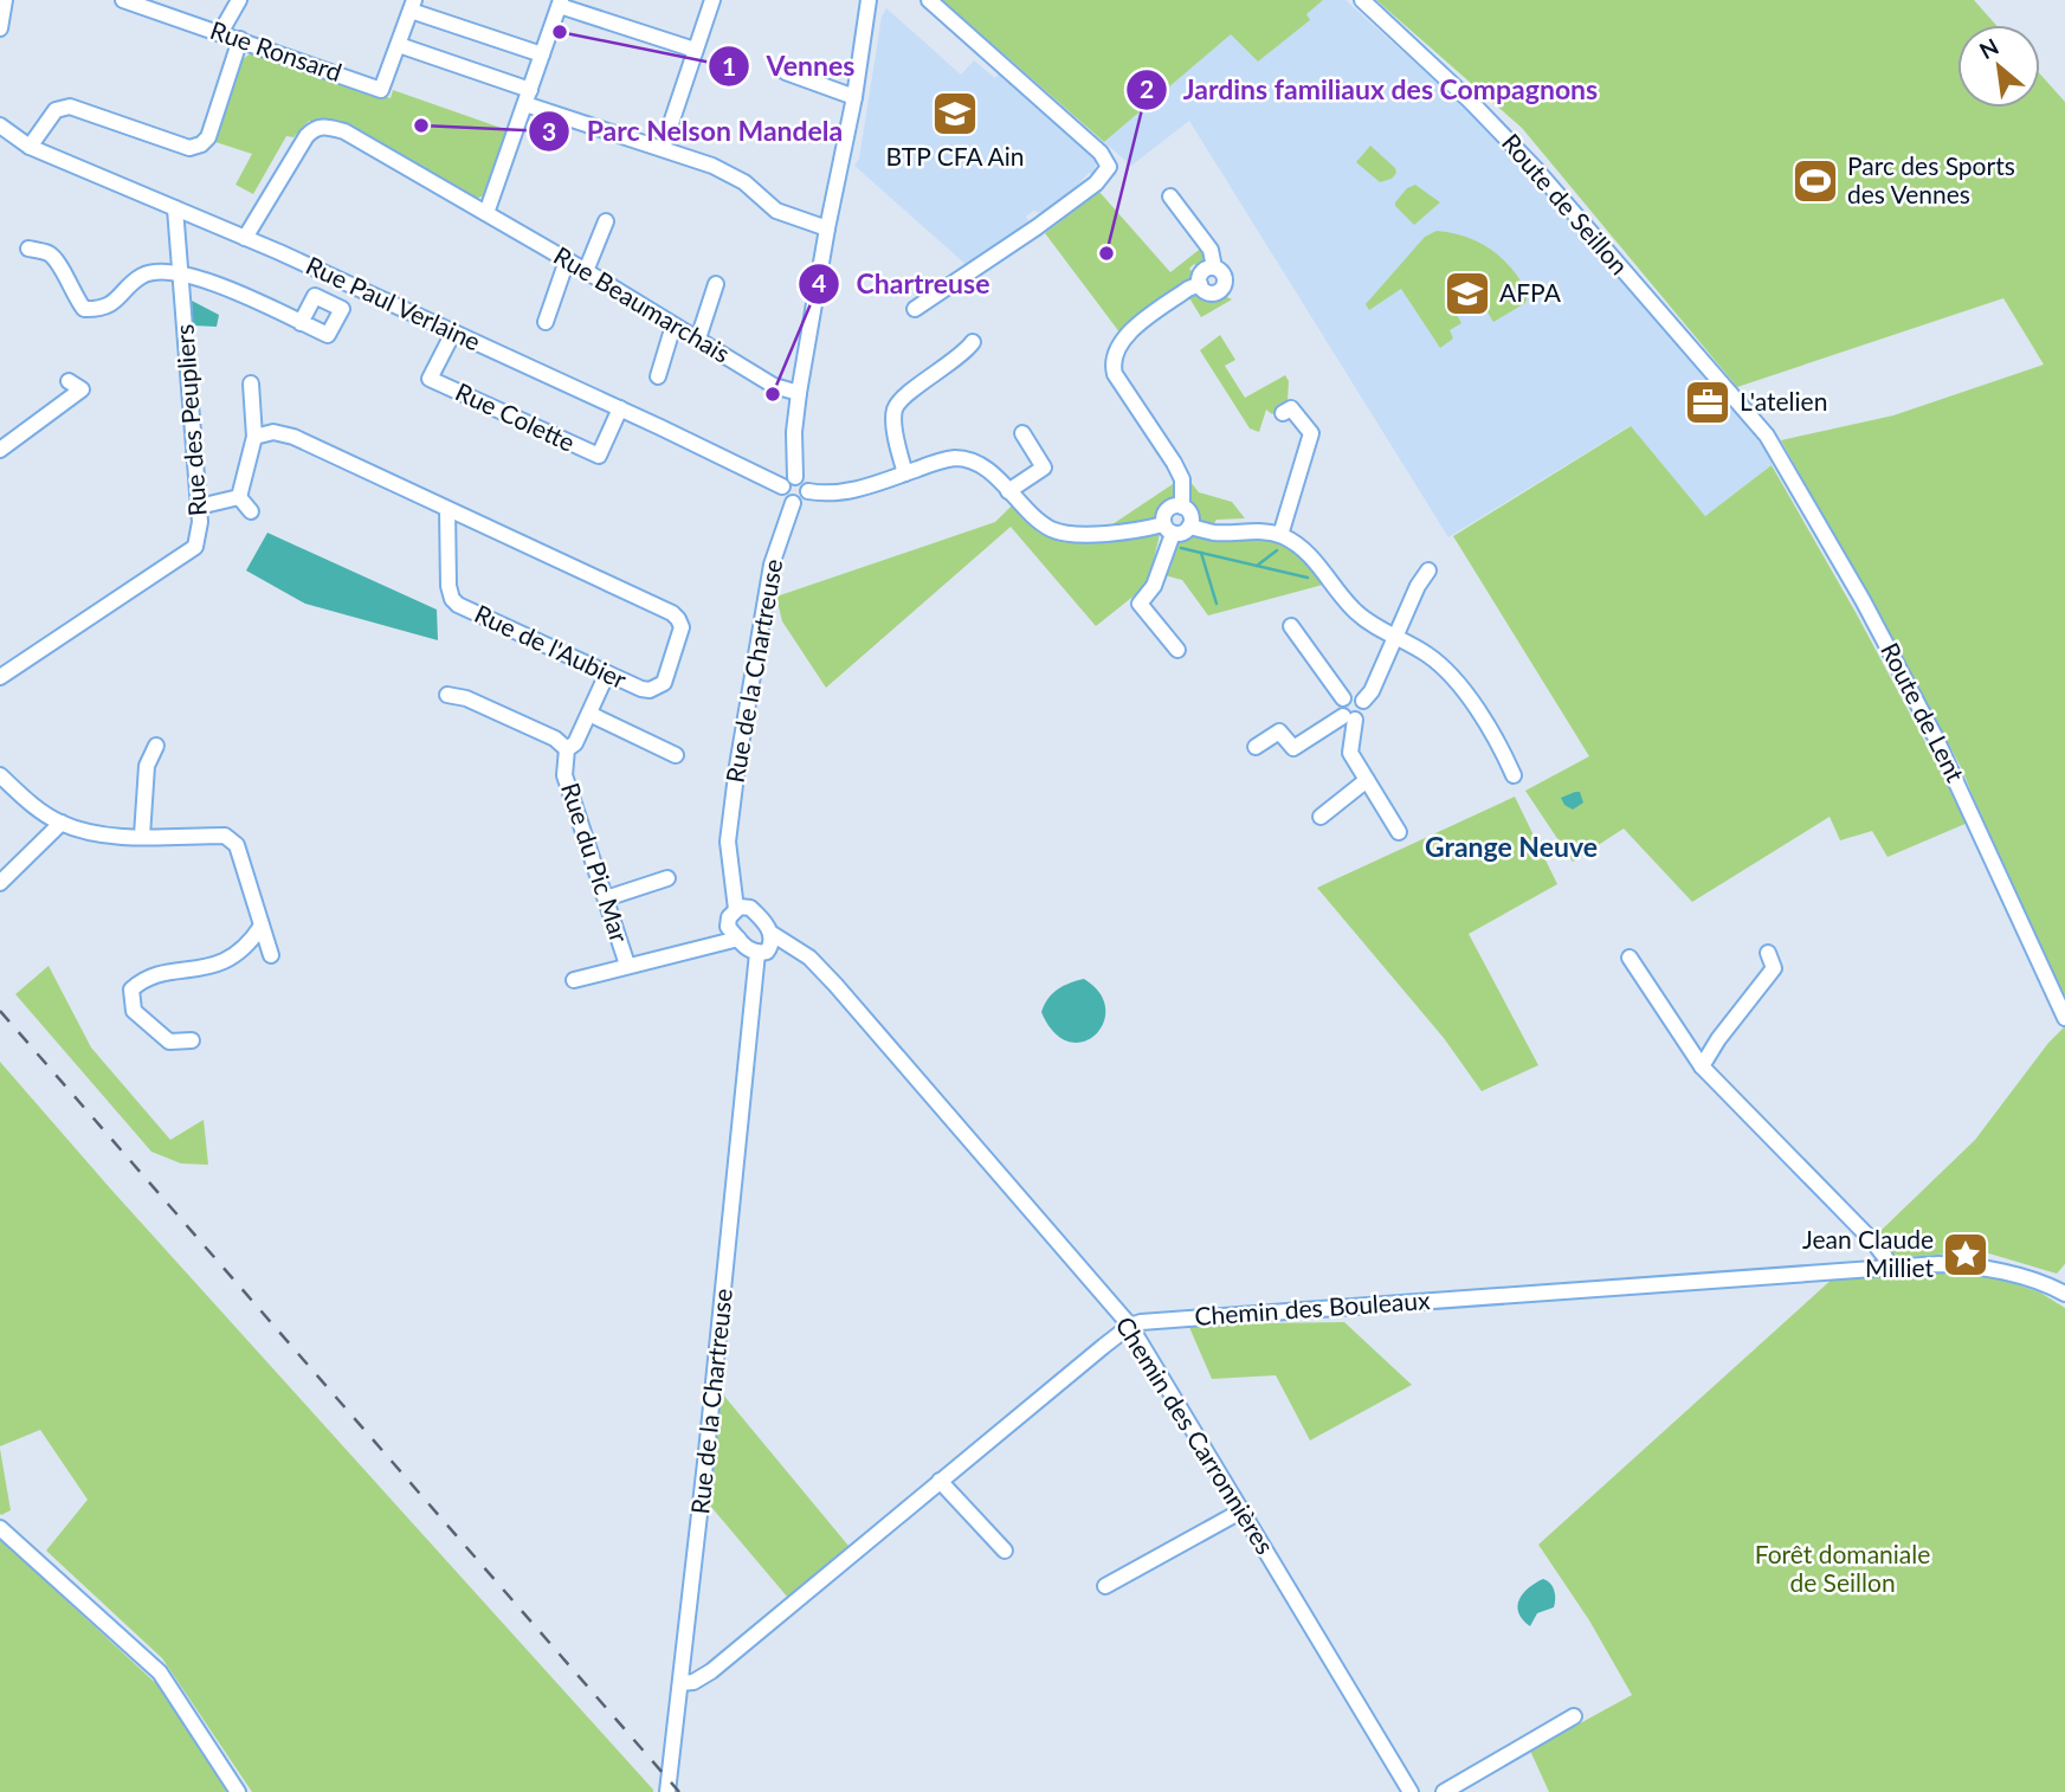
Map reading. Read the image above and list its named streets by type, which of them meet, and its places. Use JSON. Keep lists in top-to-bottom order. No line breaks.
{"streets":{"street":["Rue Ronsard","Route de Seillon","Rue Paul Verlaine","Rue Beaumarchais","Rue Colette","Rue des Peupliers","Rue de l'Aubier","Rue de la Chartreuse","Route de Lent","Rue du Pic Mar","Chemin des Bouleaux","Chemin des Carronnières"]},"crossings":[["Route de Seillon","Route de Lent"],["Rue Paul Verlaine","Rue Beaumarchais"],["Rue Paul Verlaine","Rue Colette"],["Rue Paul Verlaine","Rue des Peupliers"],["Rue Paul Verlaine","Rue de la Chartreuse"],["Rue de l'Aubier","Rue du Pic Mar"],["Rue de la Chartreuse","Chemin des Carronnières"],["Chemin des Bouleaux","Chemin des Carronnières"]],"districts":["Grange Neuve"],"parks":["Forêt domaniale de Seillon"],"places":{"other":["Vennes","Parc Nelson Mandela","Jardins familiaux des Compagnons","Chartreuse"],"school or university":["BTP CFA Ain","AFPA"],"sports":["Parc des Sports des Vennes"],"office":["L'atelien"],"place":["Jean Claude Milliet"]},"north":"top left"}
